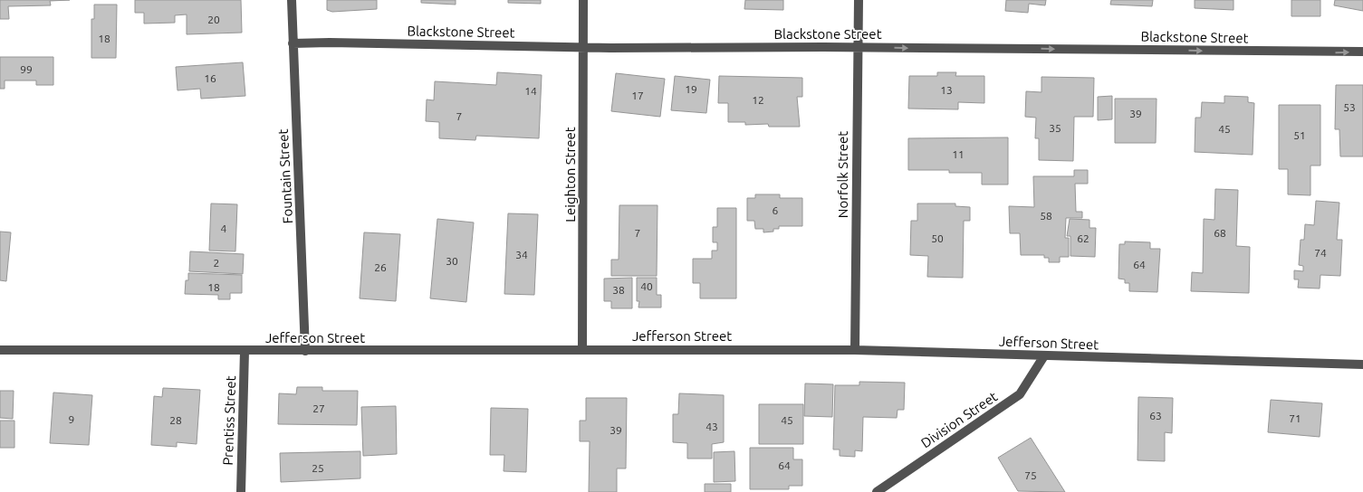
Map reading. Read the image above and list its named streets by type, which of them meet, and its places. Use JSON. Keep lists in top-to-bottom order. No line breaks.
{"streets":{"street":["Blackstone Street","Leighton Street","Norfolk Street","Fountain Street","Jefferson Street","Division Street","Prentiss Street"]},"crossings":[["Blackstone Street","Leighton Street"],["Blackstone Street","Norfolk Street"],["Blackstone Street","Fountain Street"],["Leighton Street","Jefferson Street"],["Norfolk Street","Jefferson Street"],["Fountain Street","Jefferson Street"],["Jefferson Street","Division Street"],["Jefferson Street","Prentiss Street"]],"one_way":["Blackstone Street"],"house_numbers":["20","18","99","16","19","13","14","17","12","53","39","7","35","45","51","11","6","58","4","7","68","50","62","74","34","30","2","64","26","40","18","38","27","63","71","9","28","45","43","39","64","25","75"]}
